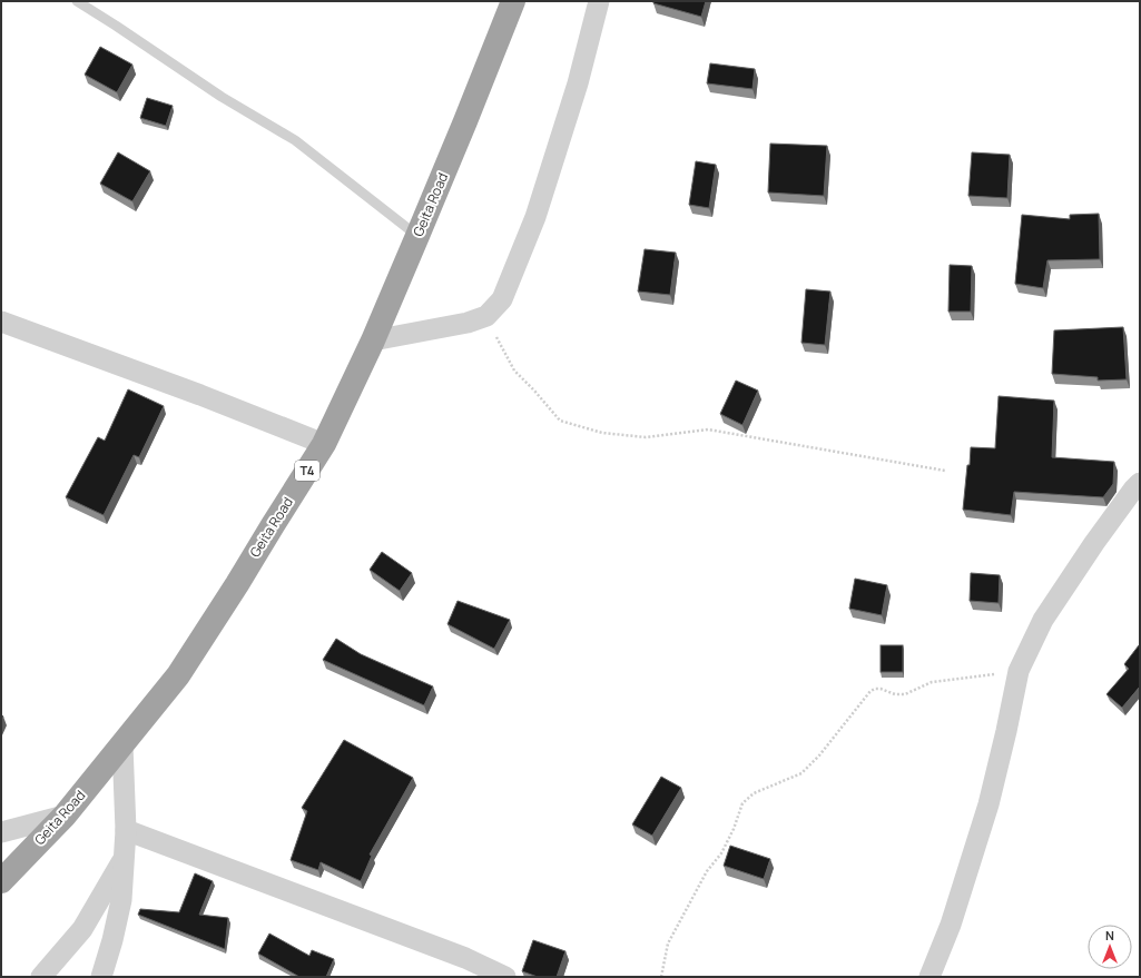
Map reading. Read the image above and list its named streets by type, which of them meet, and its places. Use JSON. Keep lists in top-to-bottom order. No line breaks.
{"streets":{"highway":["Geita Road","T4"]},"north":"top"}
